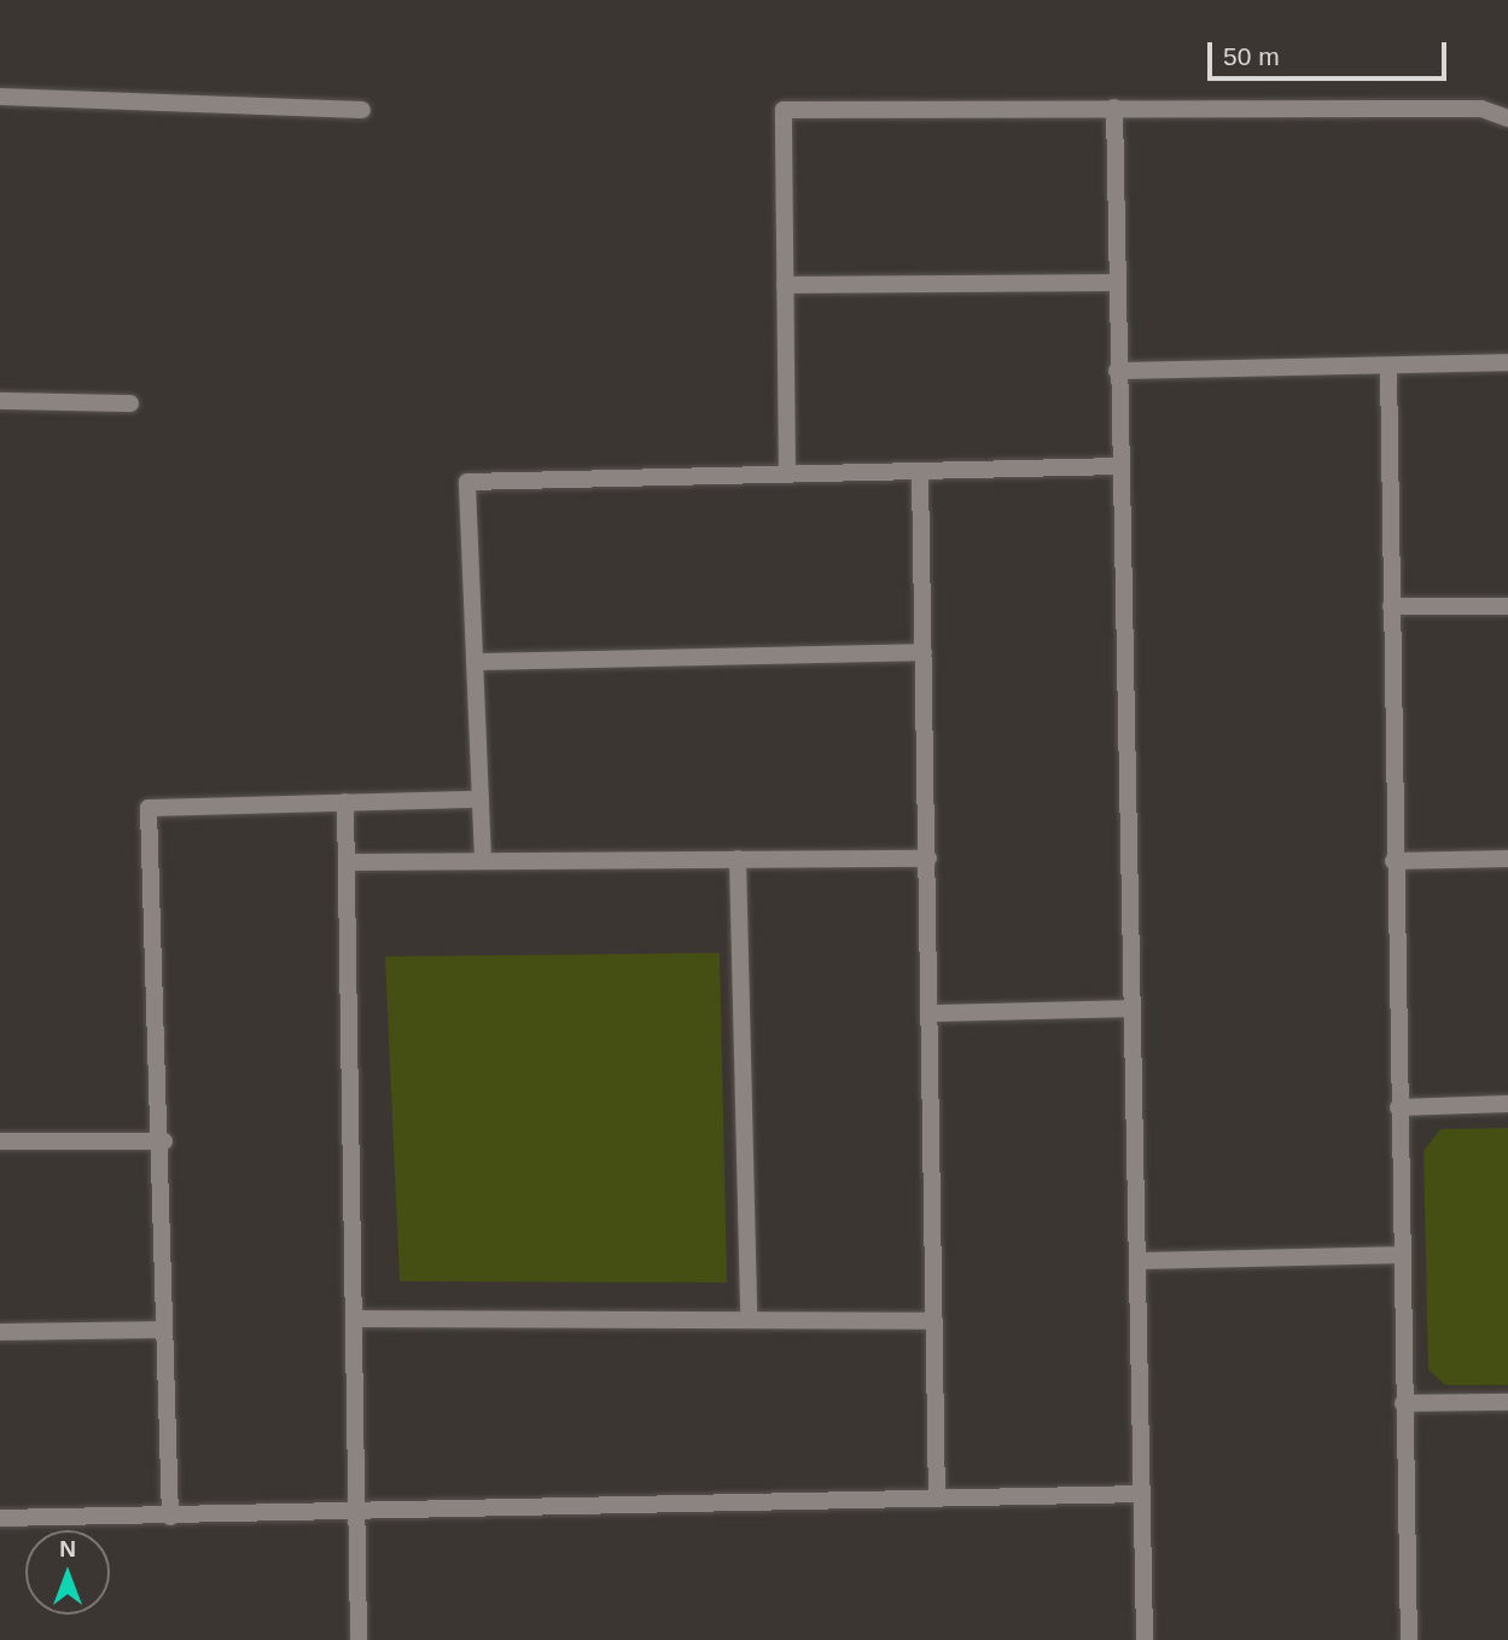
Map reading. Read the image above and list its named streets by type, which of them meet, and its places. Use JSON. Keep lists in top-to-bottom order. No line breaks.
{"scale_bar":"50 m","north":"top"}
